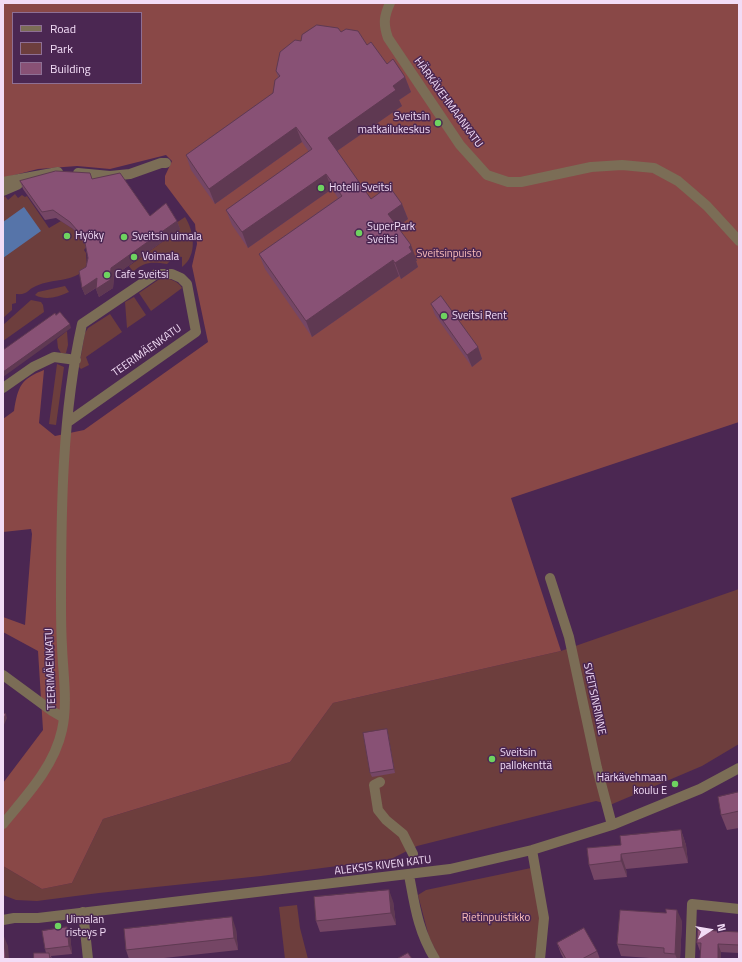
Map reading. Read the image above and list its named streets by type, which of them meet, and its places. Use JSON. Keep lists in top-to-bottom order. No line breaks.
{"streets":{"street":["HÄRKÄVEHMAANKATU","TEERIMÄENKATU","SVEITSINRINNE","ALEKSIS KIVEN KATU"]},"crossings":[["SVEITSINRINNE","ALEKSIS KIVEN KATU"]],"parks":["Sveitsinpuisto","Rietinpuistikko"],"places":["Sveitsin matkailukeskus","Hotelli Sveitsi","SuperPark Sveitsi","Hyöky","Sveitsin uimala","Voimala","Cafe Sveitsi","Sveitsi Rent","Sveitsin pallokenttä","Härkävehmaan koulu E","Uimalan risteys P"],"legend":["Road","Park","Building"],"north":"right"}
